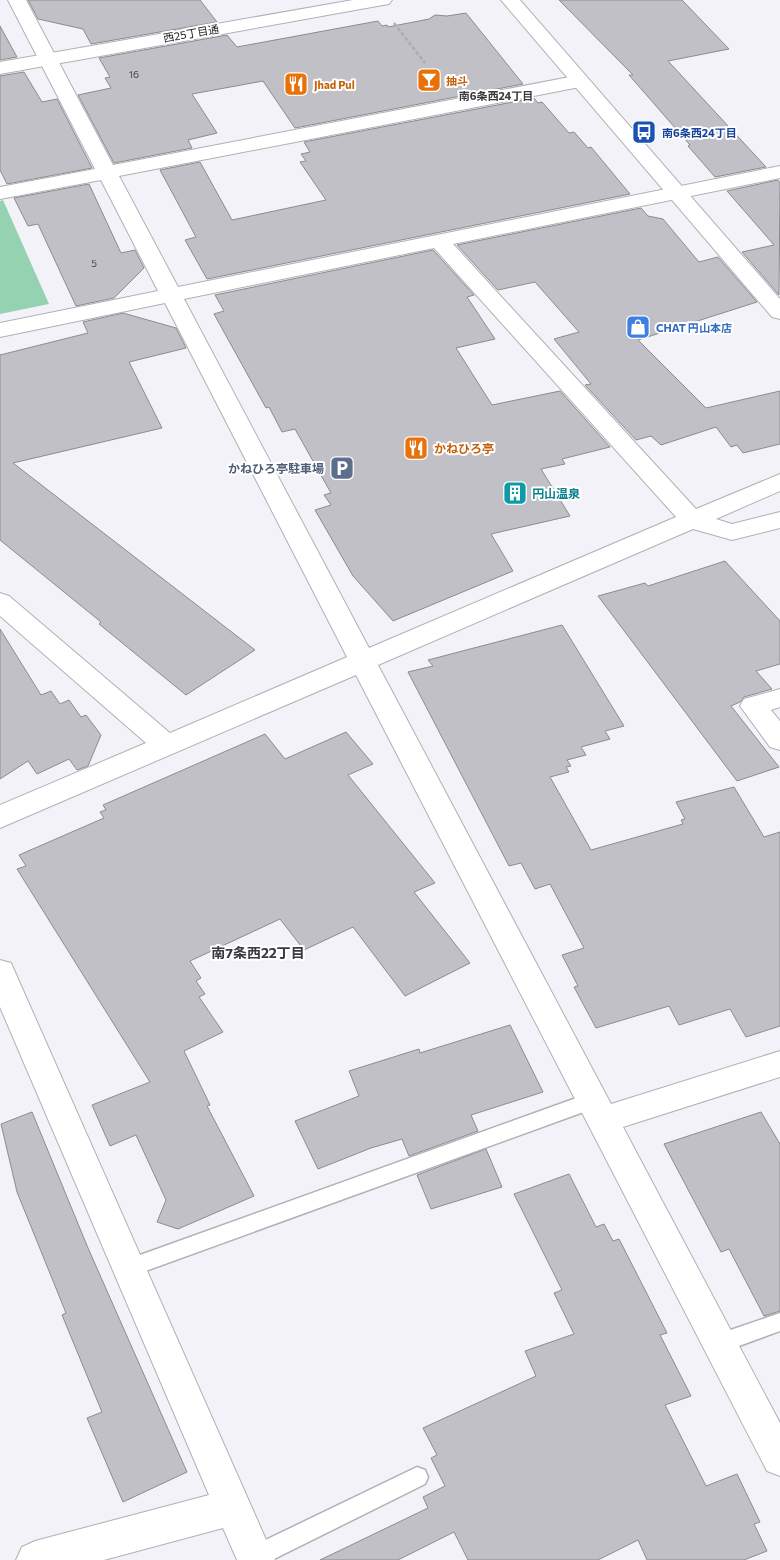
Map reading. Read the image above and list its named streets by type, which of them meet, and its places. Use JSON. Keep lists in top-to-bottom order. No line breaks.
{"streets":{"street":["西25丁目通"]},"districts":["南6条西24丁目","南7条西22丁目"],"places":{"bar":["抽斗"],"restaurant":["Jhad Pul","かねひろ亭"],"bus stop":["南6条西24丁目"],"shop":["CHAT 円山本店"],"parking":["かねひろ亭駐車場"],"building":["円山温泉"]},"house_numbers":["16","5"]}
